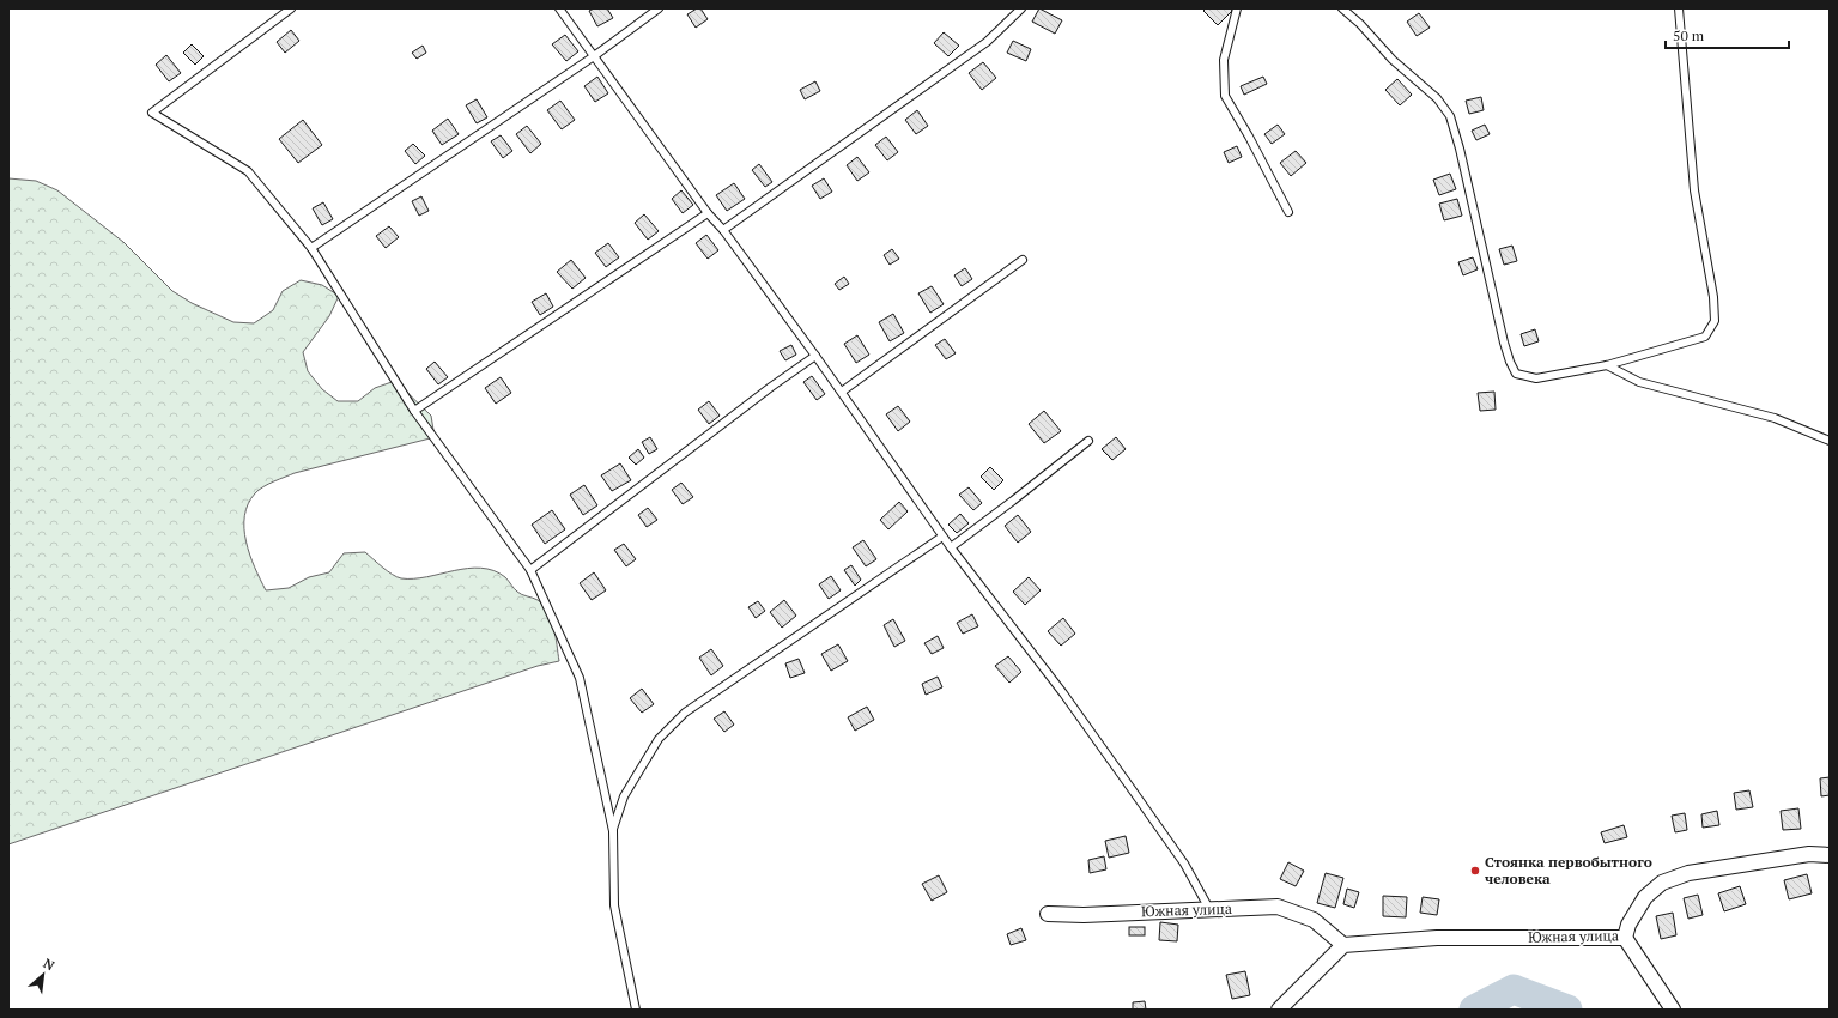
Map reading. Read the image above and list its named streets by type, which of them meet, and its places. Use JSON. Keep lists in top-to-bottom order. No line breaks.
{"streets":{"street":["Южная улица"]},"places":["Стоянка первобытного человека"],"scale_bar":"50 m","north":"top right"}
